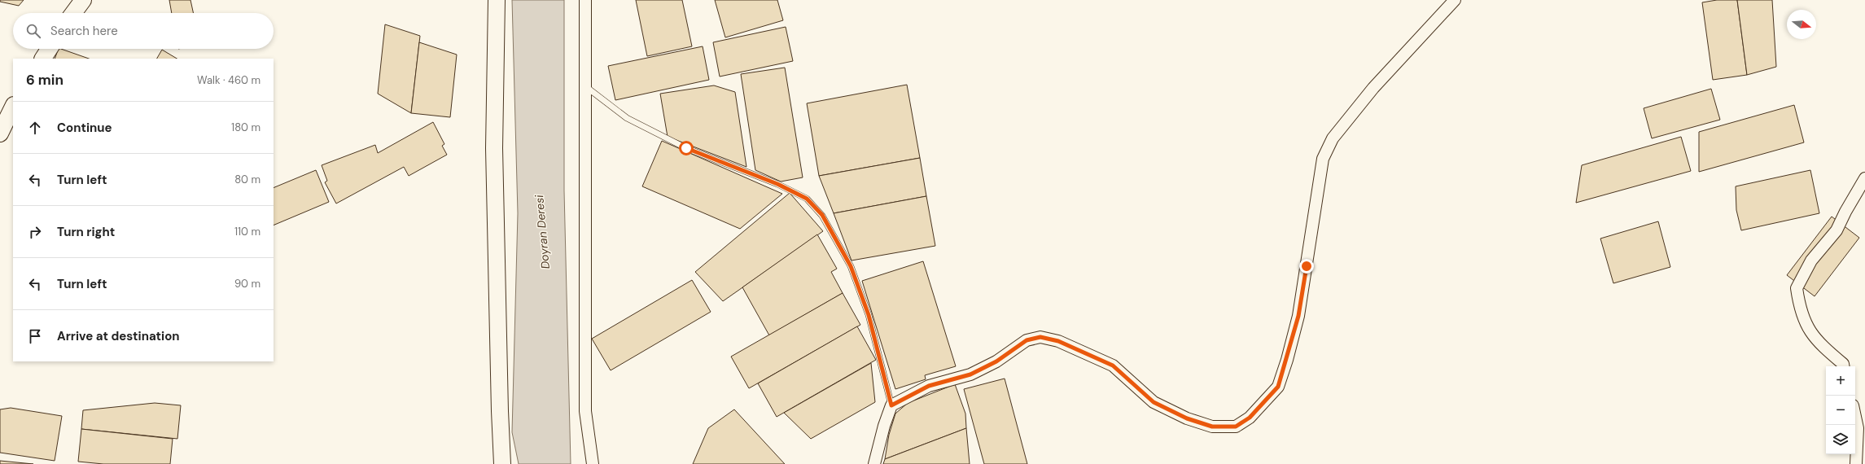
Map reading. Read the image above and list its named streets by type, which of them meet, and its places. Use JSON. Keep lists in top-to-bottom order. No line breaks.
{"water":["Doyran Deresi"],"north":"right","page":{"search":"Search here","heading":["6 min","Walk · 460 m"],"list":[["Continue","180 m"],["Turn left","80 m"],["Turn right","110 m"],["Turn left","90 m"],"Arrive at destination"],"map_buttons":["+","−"]}}
